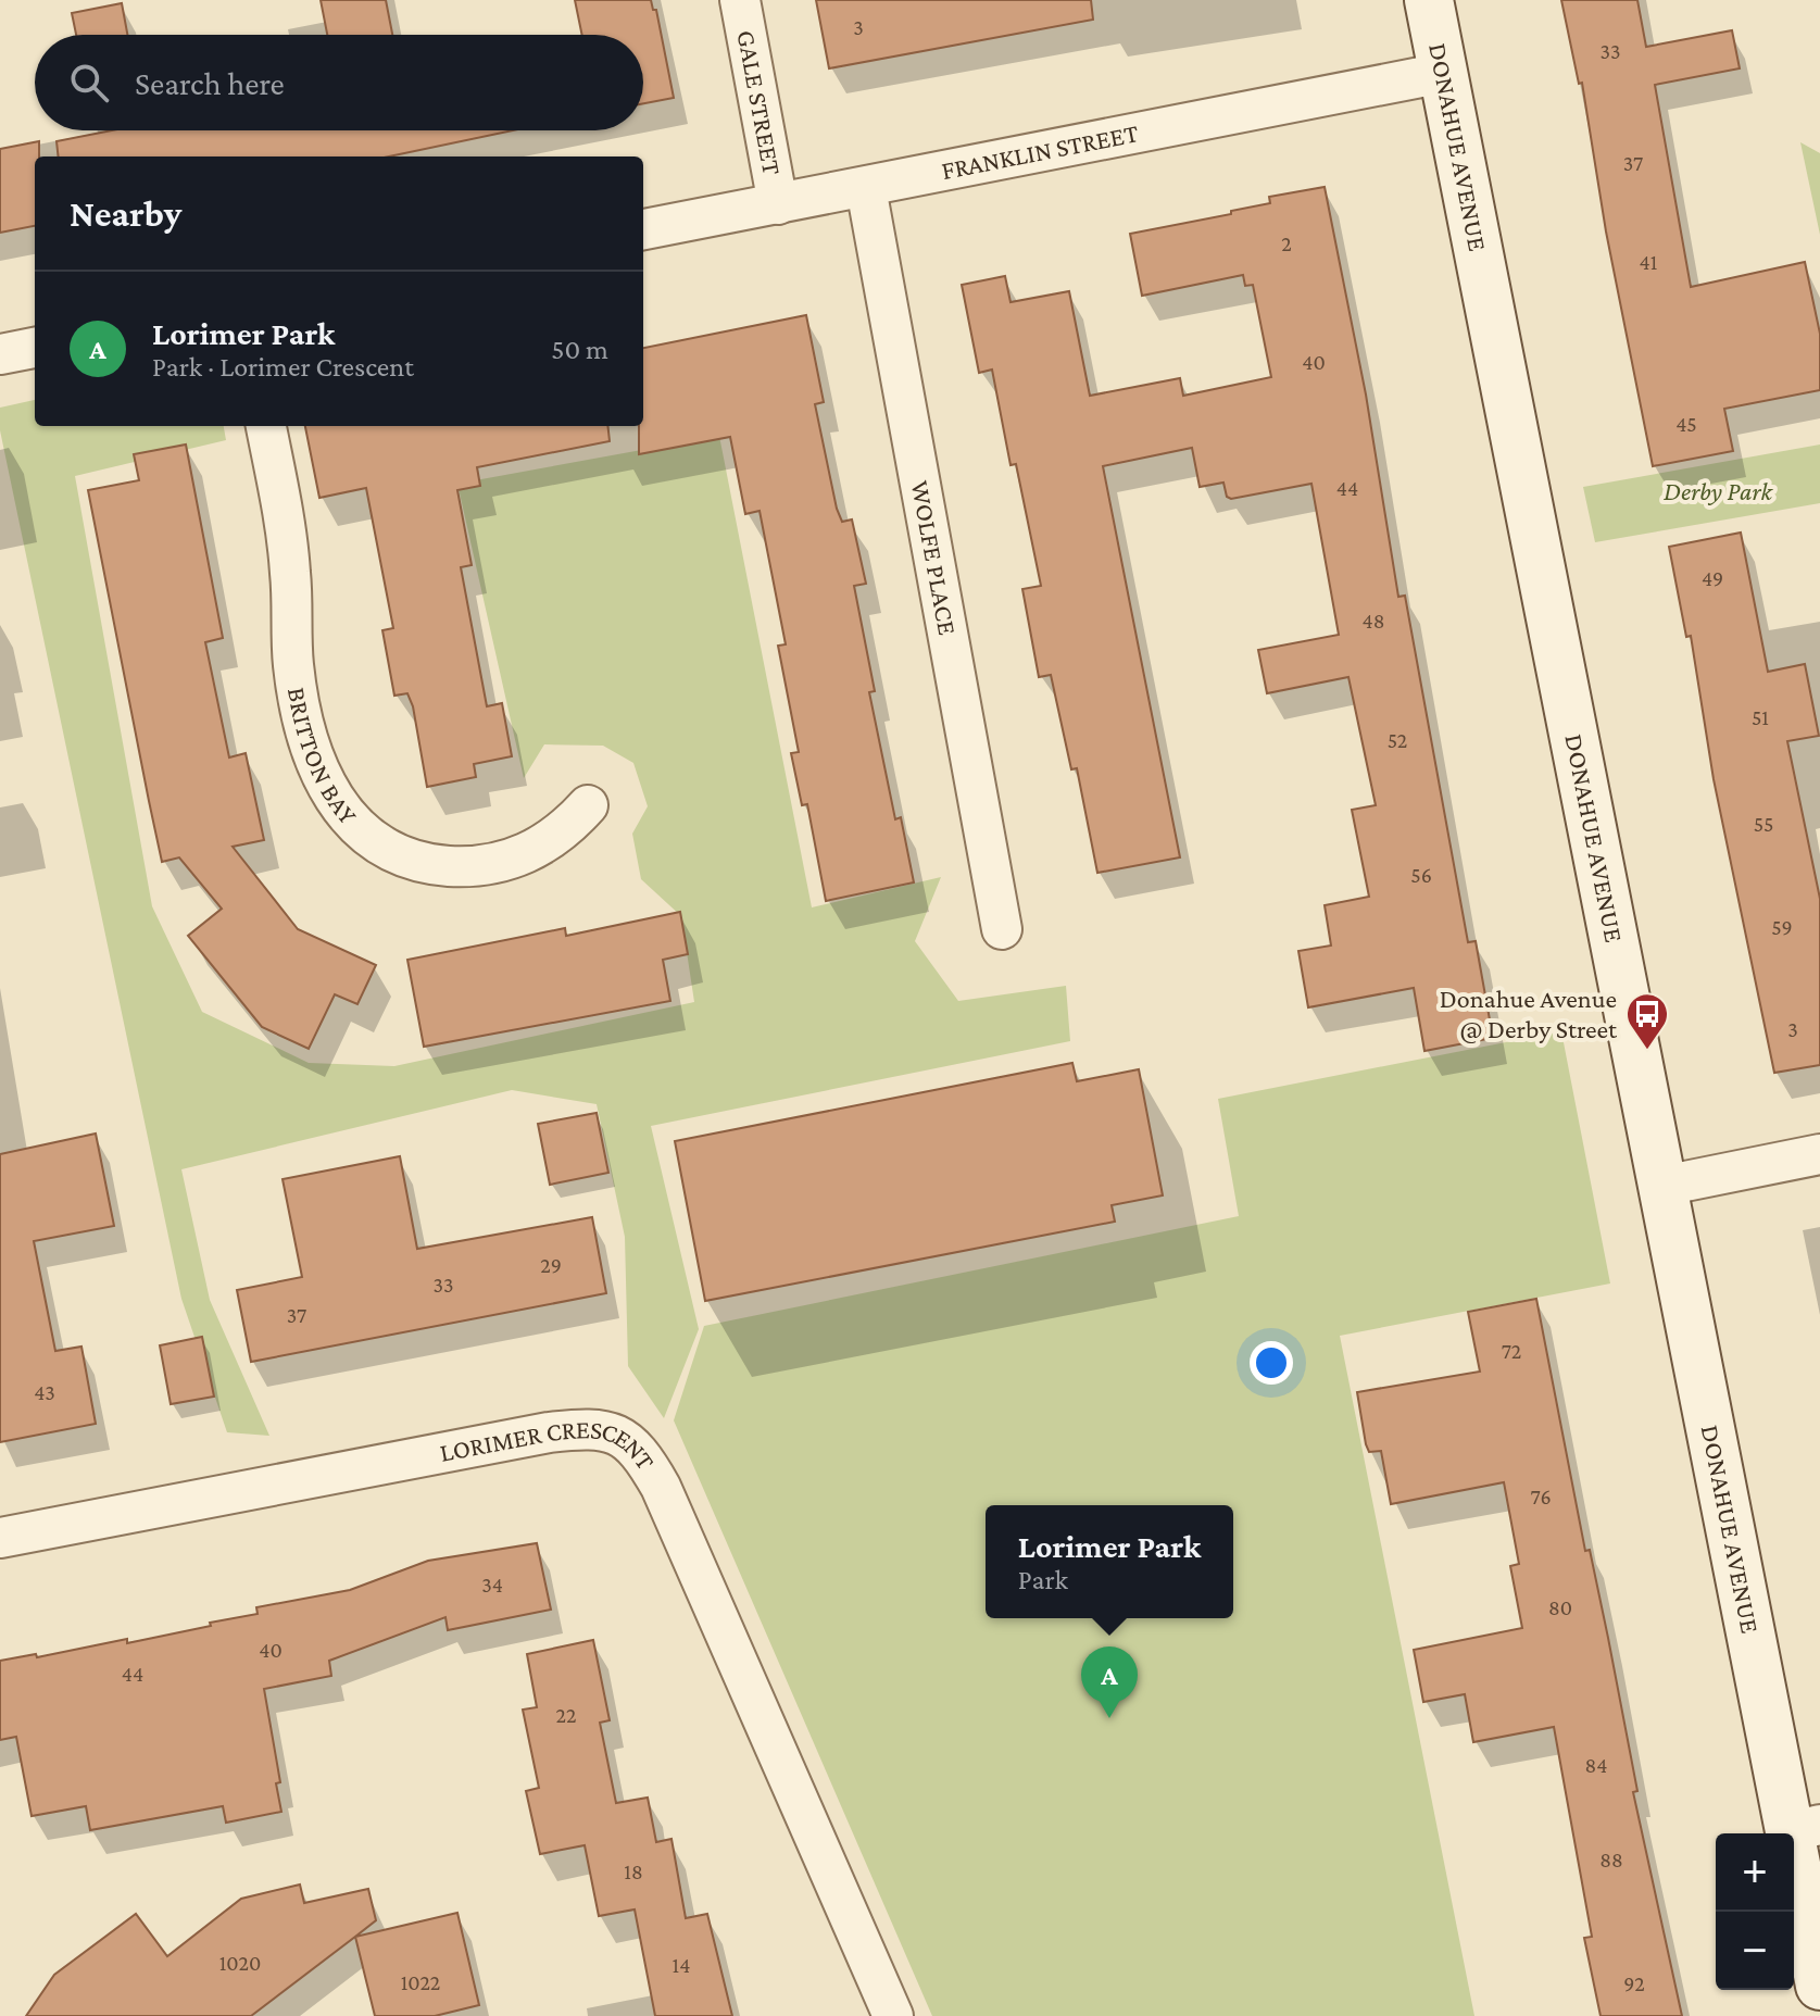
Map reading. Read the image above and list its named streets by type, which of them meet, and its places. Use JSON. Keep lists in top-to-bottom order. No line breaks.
{"streets":{"street":["GALE STREET","DONAHUE AVENUE","FRANKLIN STREET","WOLFE PLACE","BRITTON BAY","LORIMER CRESCENT"]},"crossings":[["GALE STREET","FRANKLIN STREET"],["DONAHUE AVENUE","FRANKLIN STREET"],["FRANKLIN STREET","WOLFE PLACE"]],"parks":["Derby Park"],"places":{"bus stop":["Donahue Avenue @ Derby Street"]},"house_numbers":["3","33","37","2","41","40","45","44","49","48","51","52","55","56","59","3","29","33","37","72","43","76","34","80","40","44","22","84","88","18","1020","14","1022","92"],"page":{"search":"Search here","heading":"Nearby","list":[{"mark":"A","name":"Lorimer Park","note":"Park · Lorimer Crescent","value":"50 m"}],"popup":["Lorimer Park","Park"],"pins":"A","map_buttons":["+","−"]}}
